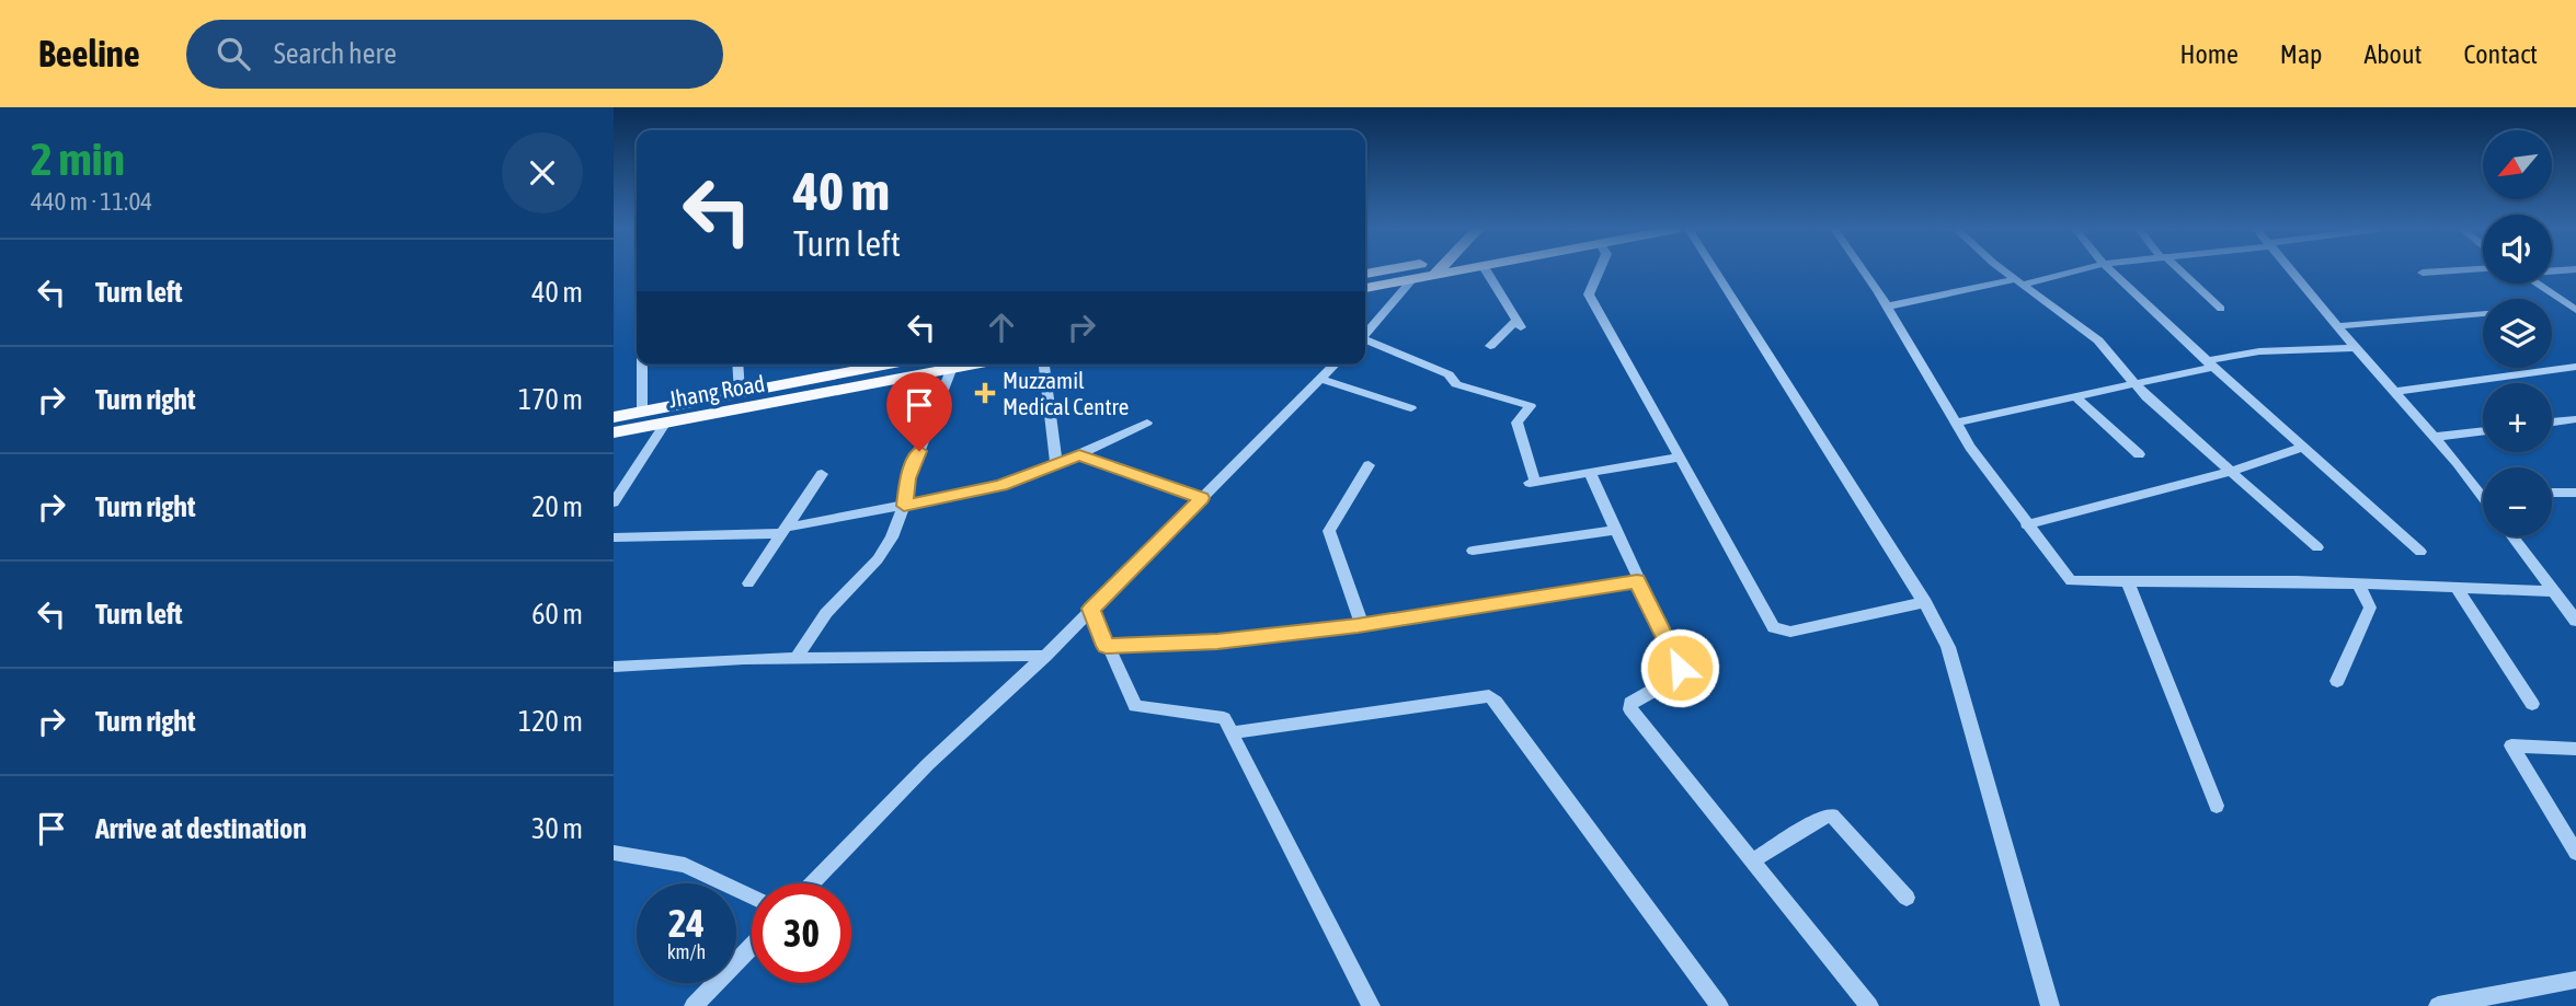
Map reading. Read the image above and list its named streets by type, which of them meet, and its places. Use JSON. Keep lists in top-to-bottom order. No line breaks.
{"streets":{"main road":["Jhang Road"]},"places":{"health":["Muzzamil Medical Centre"]},"north":"bottom left","page":{"header":"Beeline","search":"Search here","nav":["Home","Map","About","Contact"],"heading":["2 min","440 m · 11:04"],"map_buttons":["+","−"],"turn":["40 m","Turn left"],"list":[{"name":"Turn left","value":"40 m"},{"name":"Turn right","value":"170 m"},{"name":"Turn right","value":"20 m"},{"name":"Turn left","value":"60 m"},{"name":"Turn right","value":"120 m"},{"name":"Arrive at destination","value":"30 m"}],"speed":"24 km/h","limit":"30"}}
